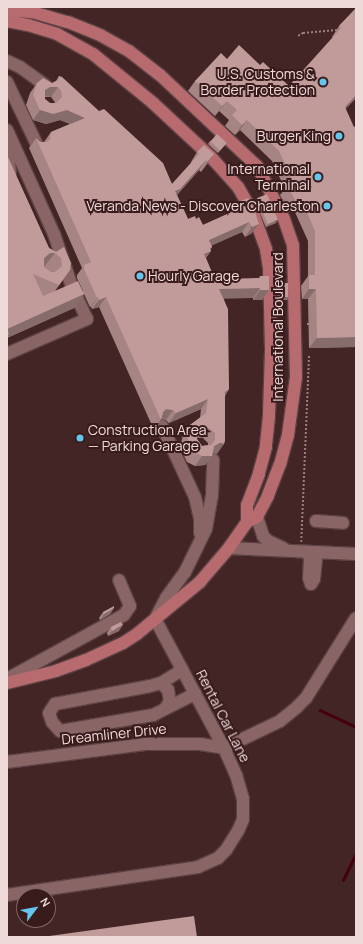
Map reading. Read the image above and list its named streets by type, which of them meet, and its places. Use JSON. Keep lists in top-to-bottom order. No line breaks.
{"streets":{"main road":["International Boulevard"],"street":["Rental Car Lane","Dreamliner Drive"]},"crossings":[["International Boulevard","Rental Car Lane"],["Rental Car Lane","Dreamliner Drive"]],"places":["U.S. Customs & Border Protection","Burger King","International Terminal","Veranda News - Discover Charleston","Hourly Garage","Construction Area — Parking Garage"],"north":"top right"}
